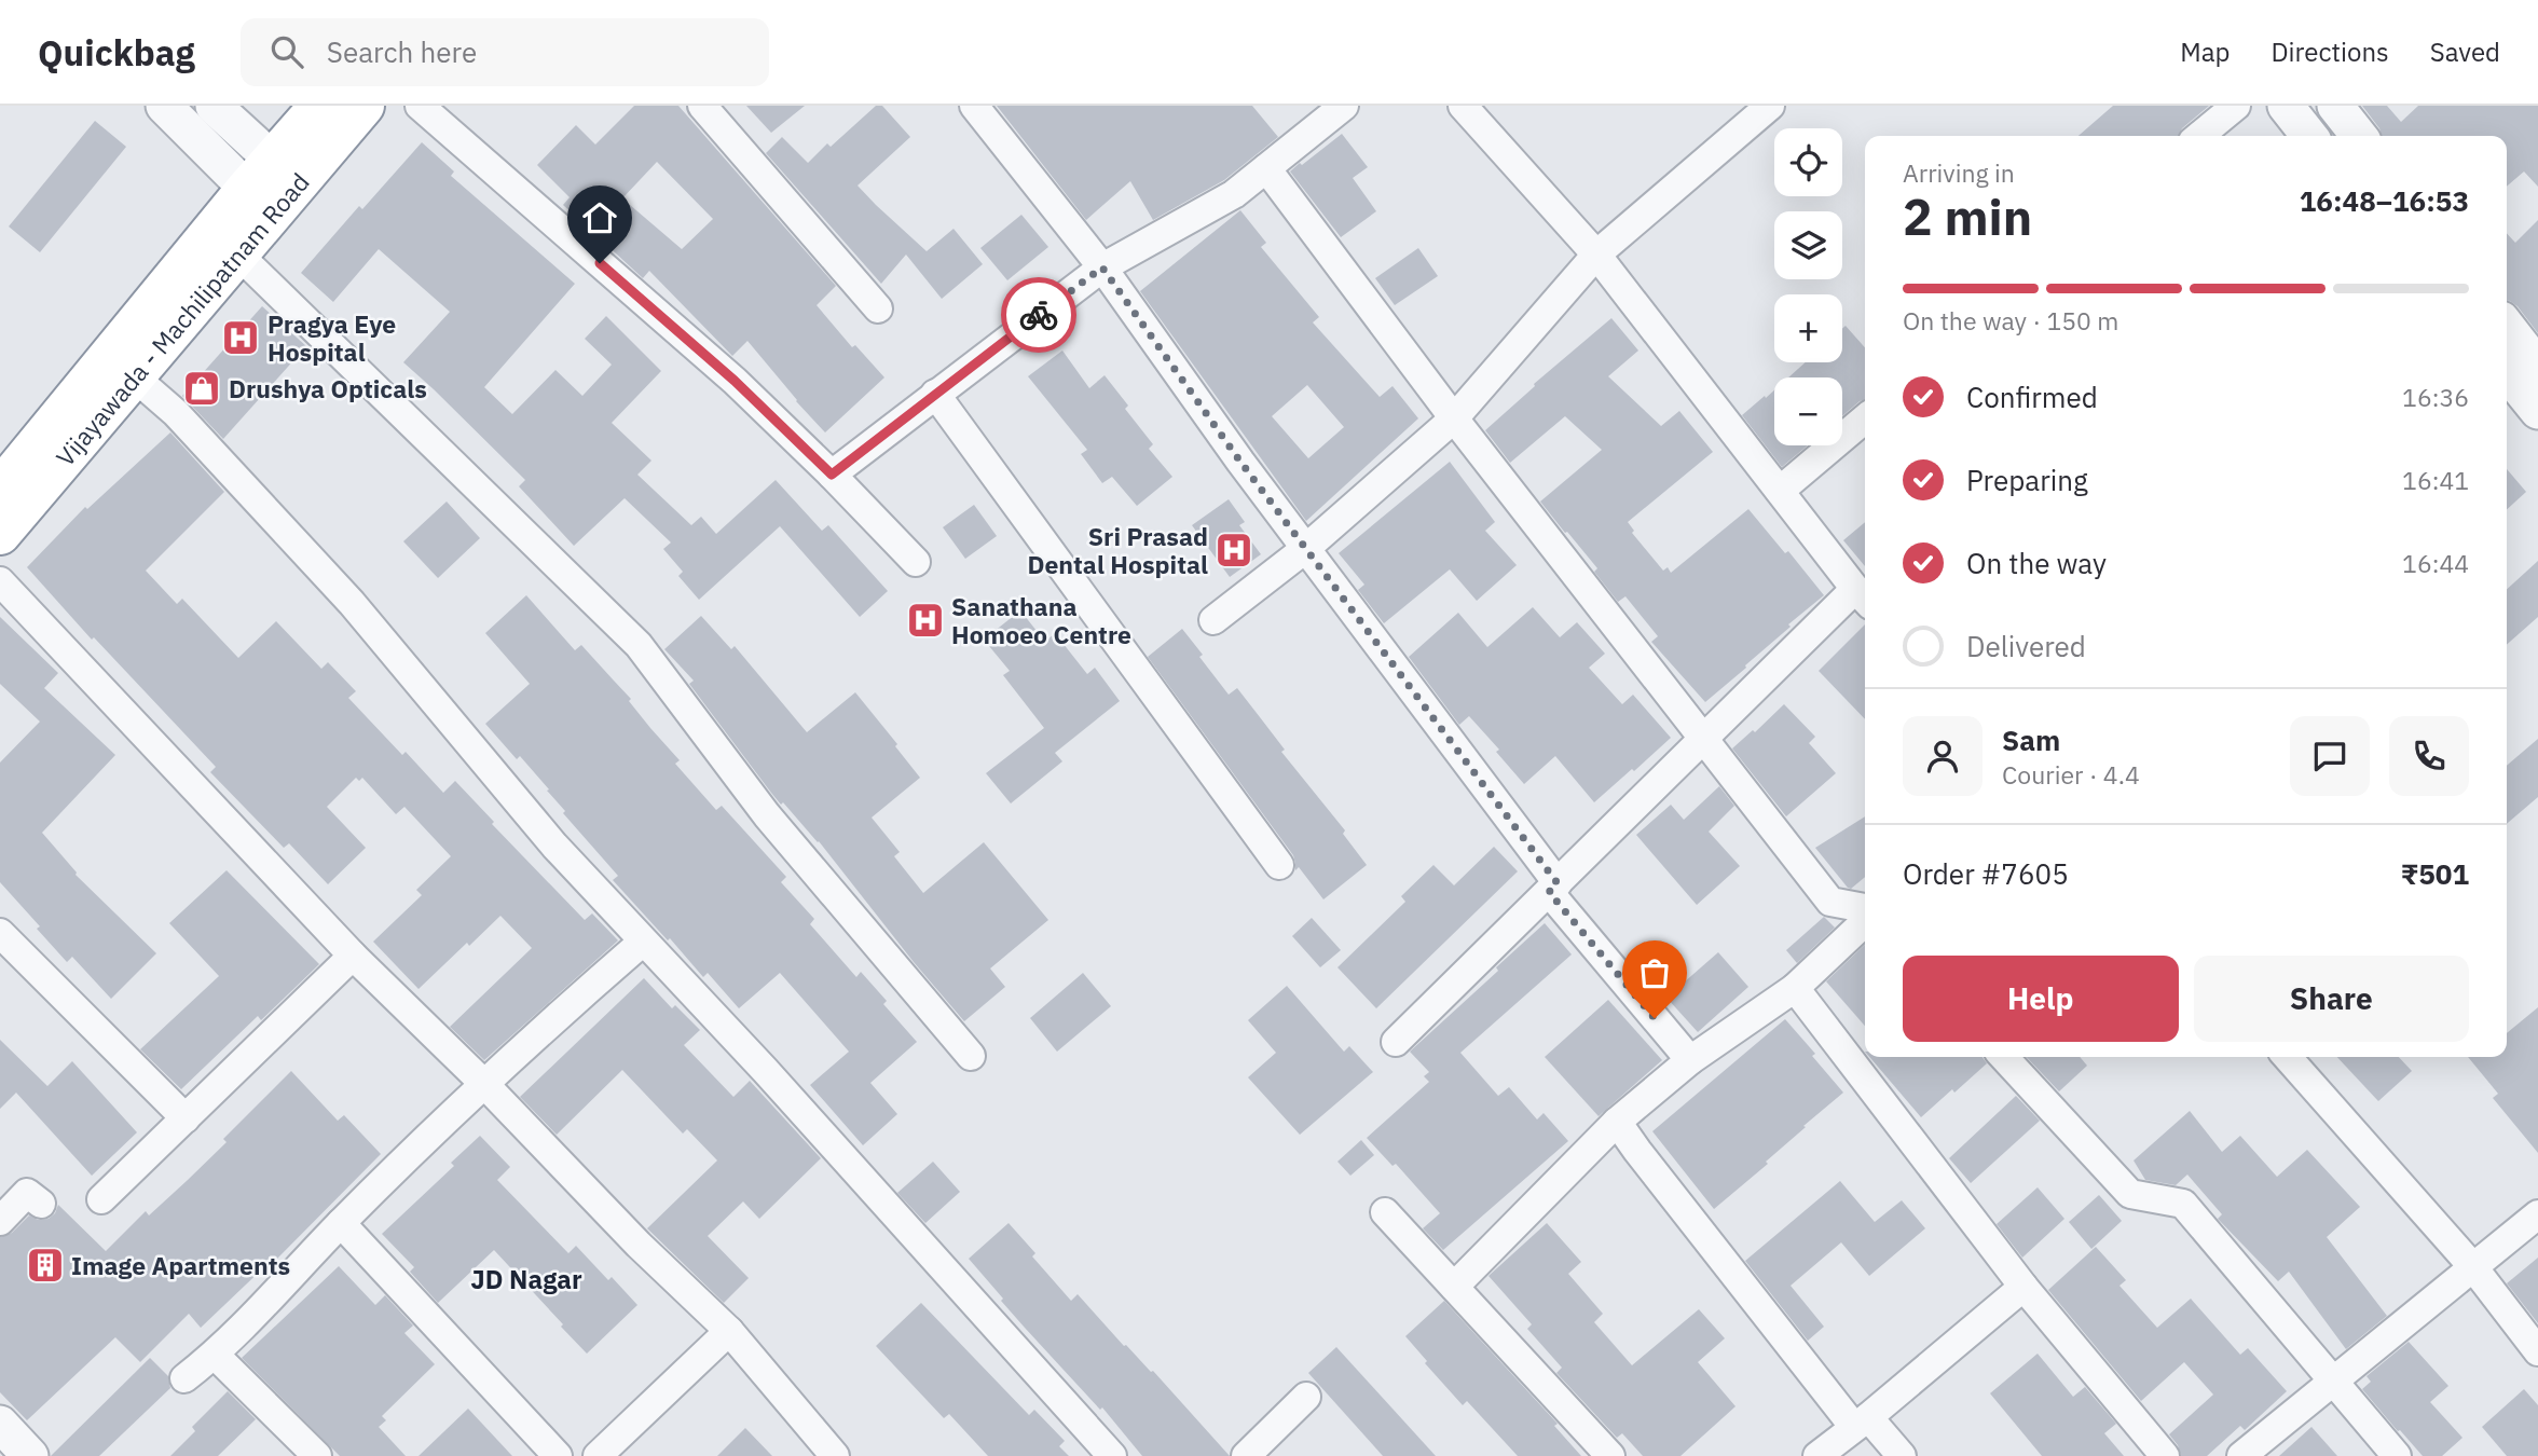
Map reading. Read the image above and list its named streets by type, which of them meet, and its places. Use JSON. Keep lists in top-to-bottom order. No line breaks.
{"streets":{"highway":["Vijayawada - Machilipatnam Road"]},"districts":["JD Nagar"],"places":{"hospital":["Pragya Eye Hospital","Sri Prasad Dental Hospital","Sanathana Homoeo Centre"],"shop":["Drushya Opticals"],"building":["Image Apartments"]},"page":{"header":"Quickbag","search":"Search here","nav":["Map","Directions","Saved"],"map_buttons":["+","−"],"heading":["2 min","Arriving in","16:48–16:53"],"panel":["Sam","Courier · 4.4","Order #7605","₹501"],"bar":"On the way · 150 m","list":[["Confirmed","16:36"],["Preparing","16:41"],["On the way","16:44"],"Delivered"],"buttons":["Help","Share"]}}
